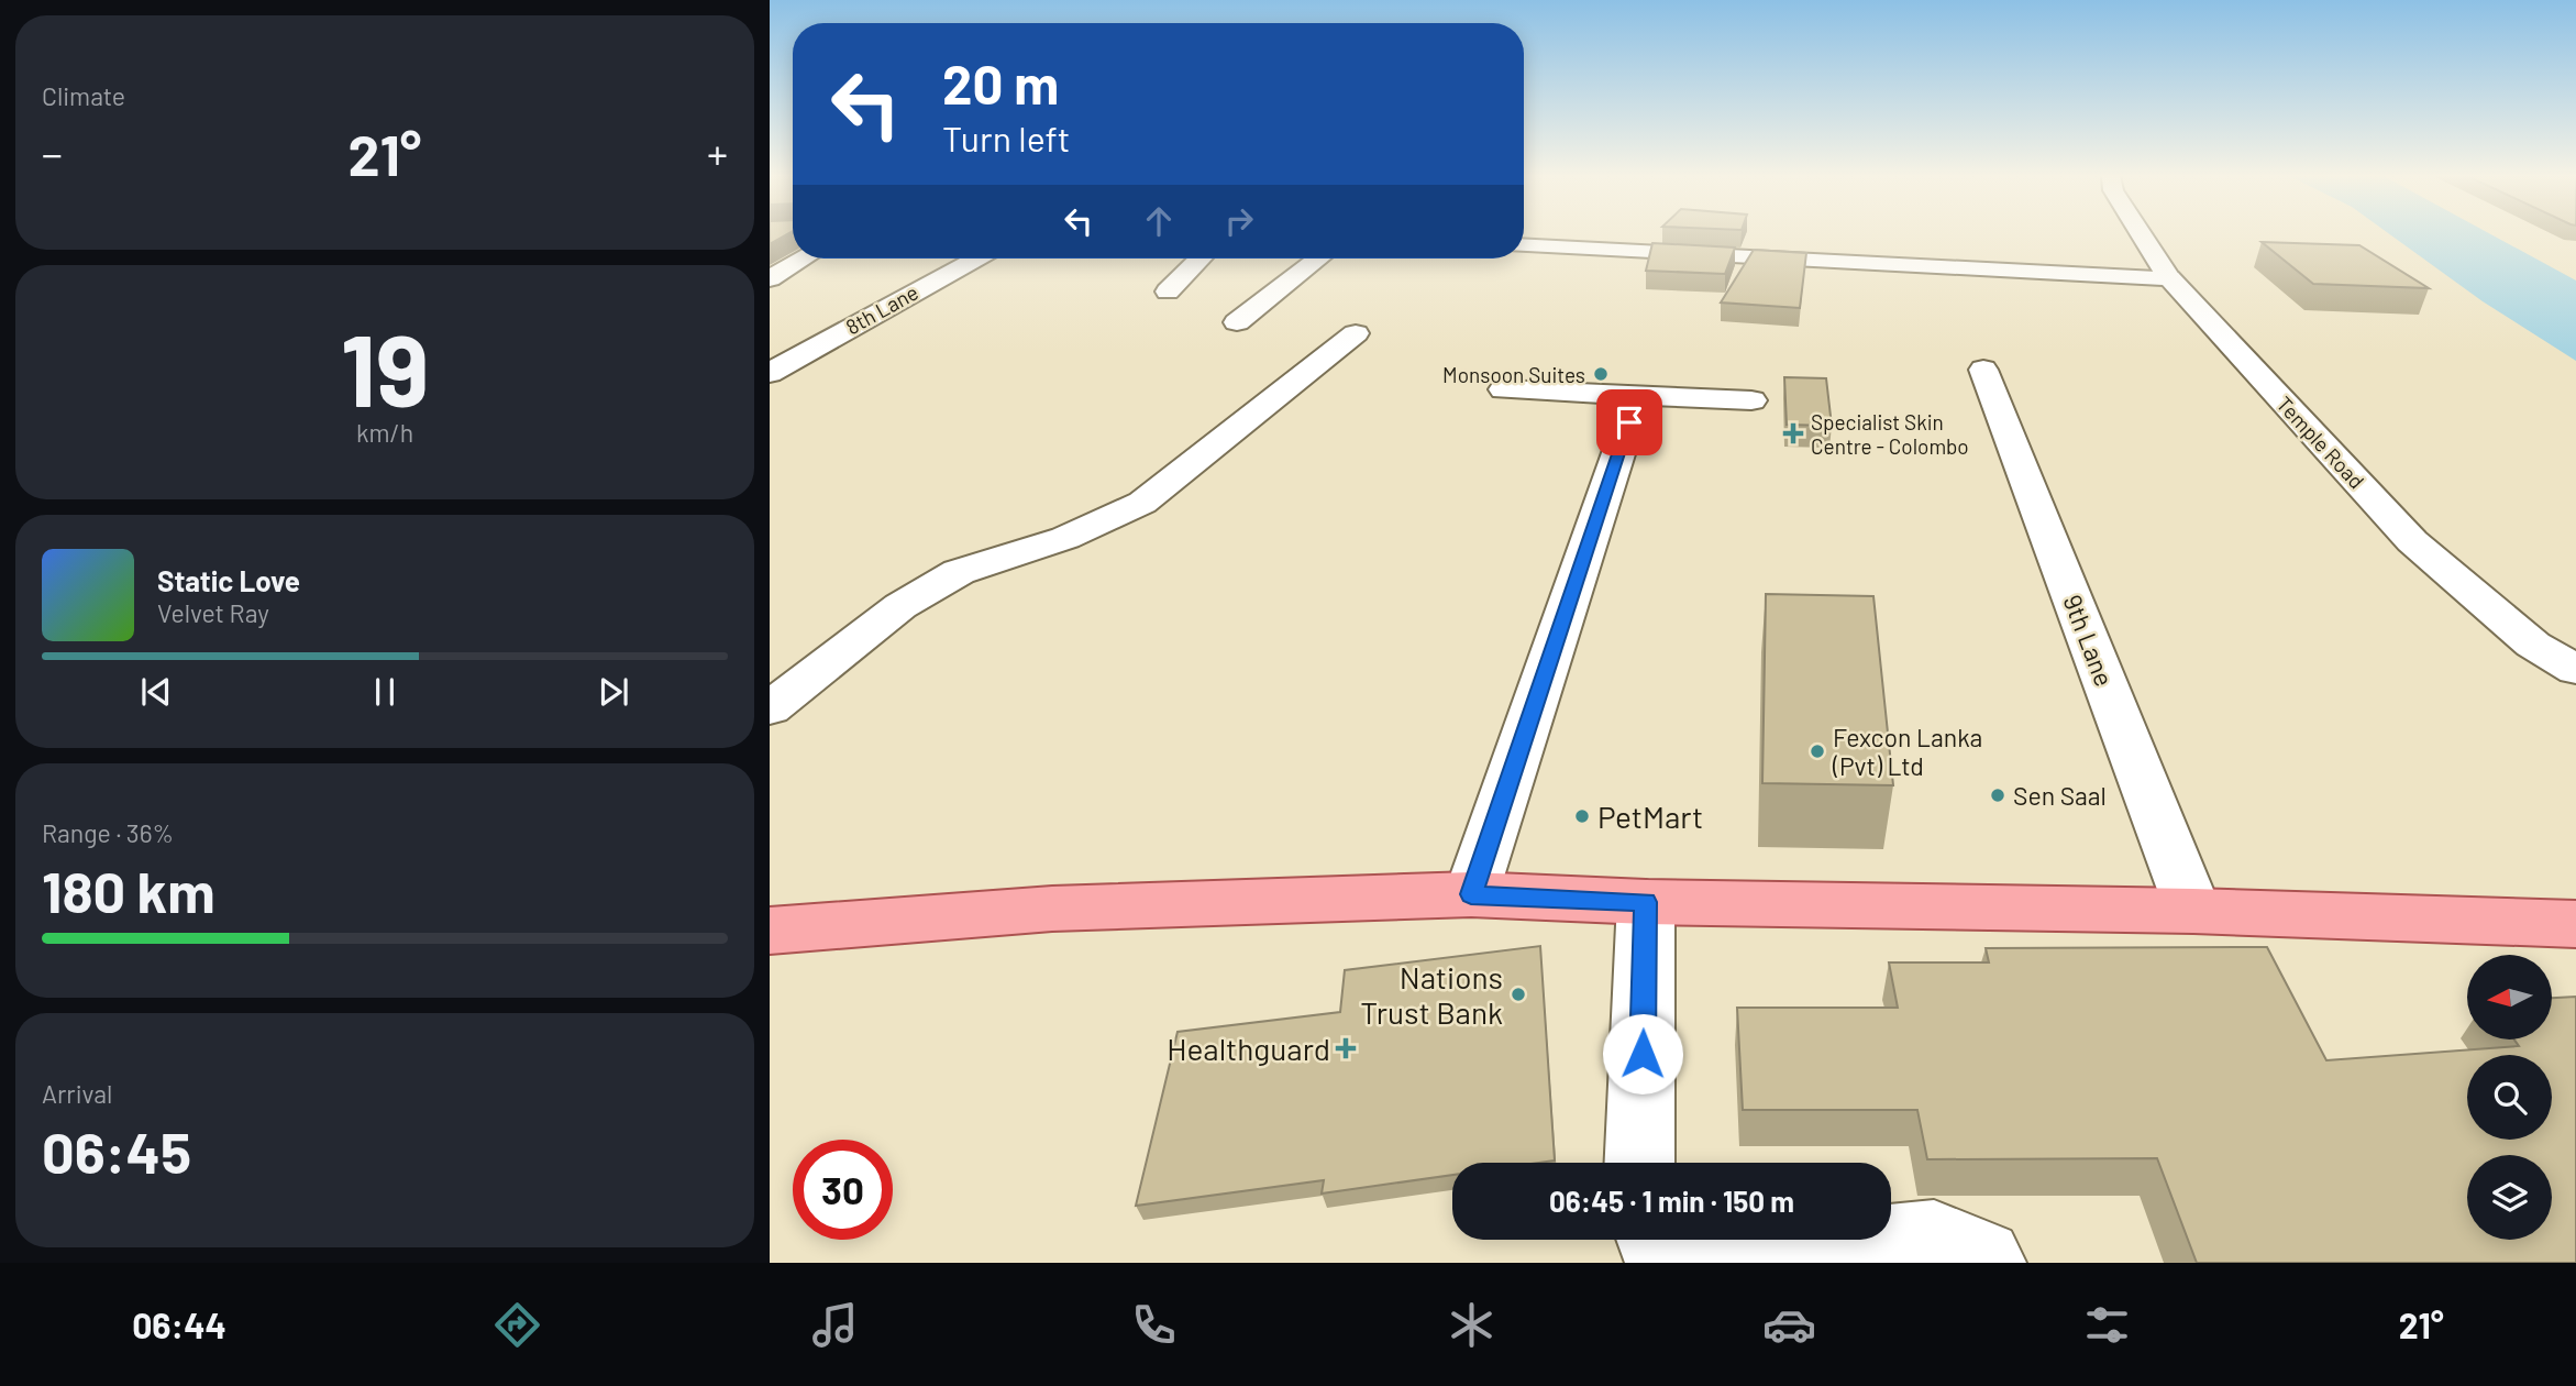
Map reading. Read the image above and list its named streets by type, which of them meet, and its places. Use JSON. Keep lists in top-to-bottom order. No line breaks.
{"streets":{"street":["8th Lane","Temple Road","9th Lane"]},"places":{"other":["Monsoon Suites","Fexcon Lanka (Pvt) Ltd","Sen Saal","PetMart","Nations Trust Bank"],"health":["Specialist Skin Centre - Colombo","Healthguard"]},"north":"left","page":{"tile":["Climate",["19","km/h"],["Range · 36%","180 km"],["Arrival","06:45"]],"turn":["20 m","Turn left"],"heat":["−","21°","+"],"song":["Static Love","Velvet Ray"],"limit":"30","trip":"06:45 · 1 min · 150 m","tabs":["06:44","21°"]}}
